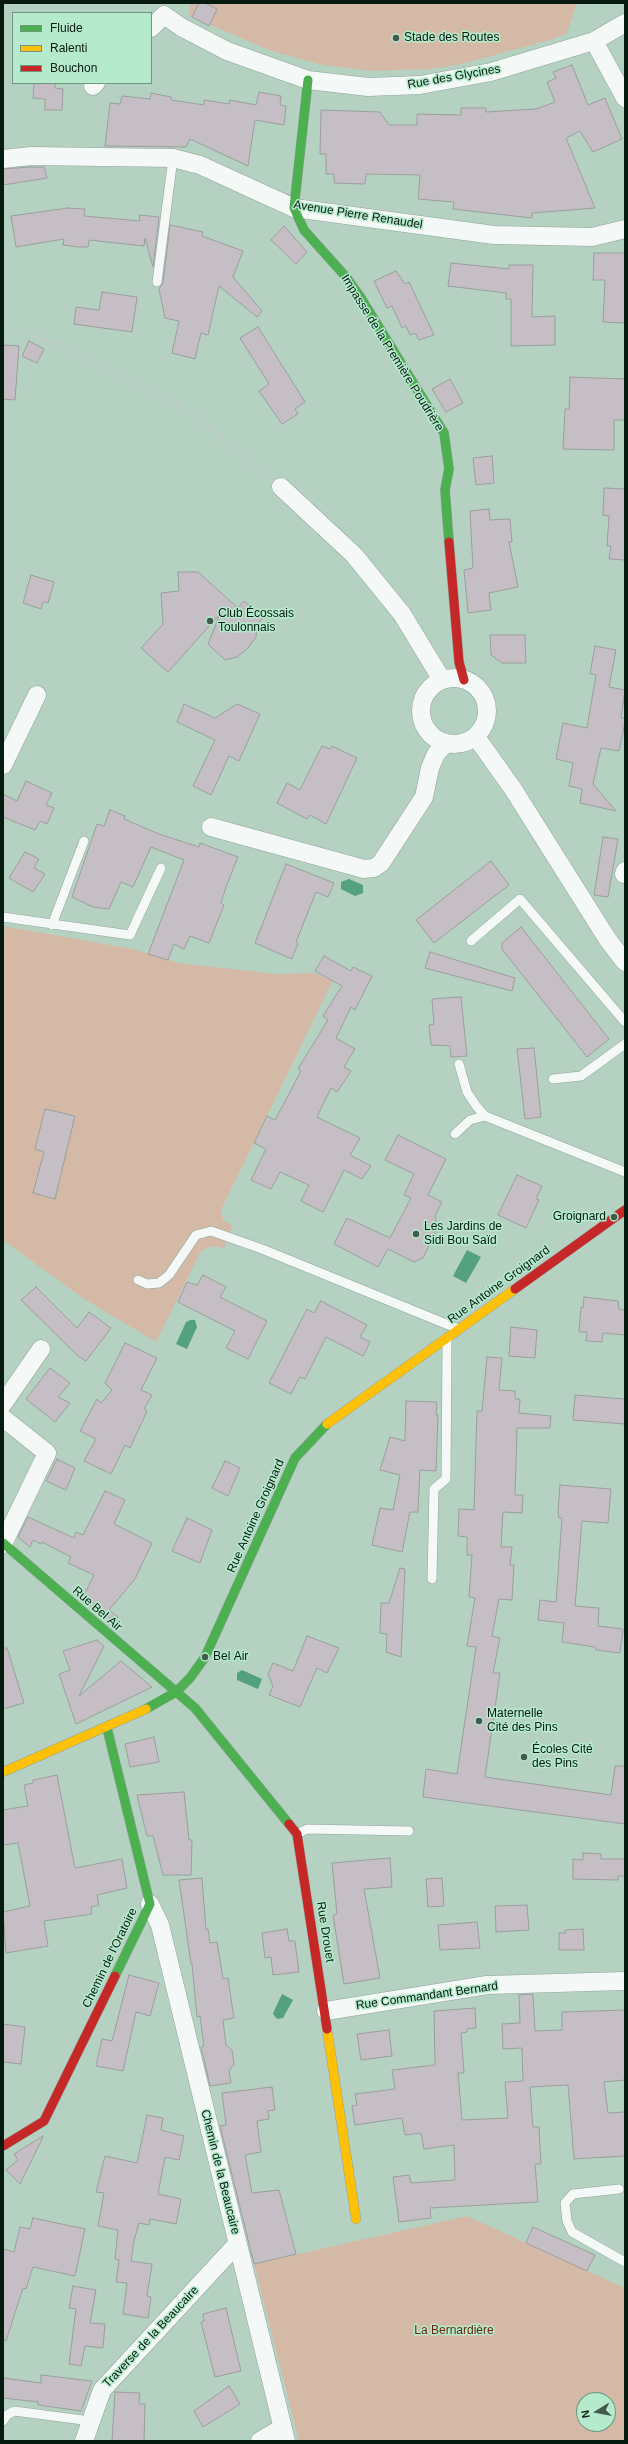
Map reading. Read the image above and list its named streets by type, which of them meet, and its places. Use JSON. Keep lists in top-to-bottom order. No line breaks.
{"streets":{"street":["Rue des Glycines","Avenue Pierre Renaudel","Impasse de la Première Poudrière","Rue Antoine Groignard","Rue Bel Air","Rue Drouet","Chemin de l'Oratoire","Rue Commandant Bernard","Chemin de la Beaucaire","Traverse de la Beaucaire"]},"crossings":[["Avenue Pierre Renaudel","Impasse de la Première Poudrière"],["Rue Antoine Groignard","Rue Bel Air"],["Rue Antoine Groignard","Rue Drouet"],["Rue Antoine Groignard","Chemin de l'Oratoire"],["Rue Bel Air","Rue Drouet"],["Rue Drouet","Rue Commandant Bernard"],["Chemin de l'Oratoire","Chemin de la Beaucaire"],["Chemin de la Beaucaire","Traverse de la Beaucaire"]],"parks":["La Bernardière"],"places":["Stade des Routes","Club Écossais Toulonnais","Groignard","Les Jardins de Sidi Bou Saïd","Bel Air","Maternelle Cité des Pins","Écoles Cité des Pins"],"legend":["Fluide","Ralenti","Bouchon"],"north":"left"}
